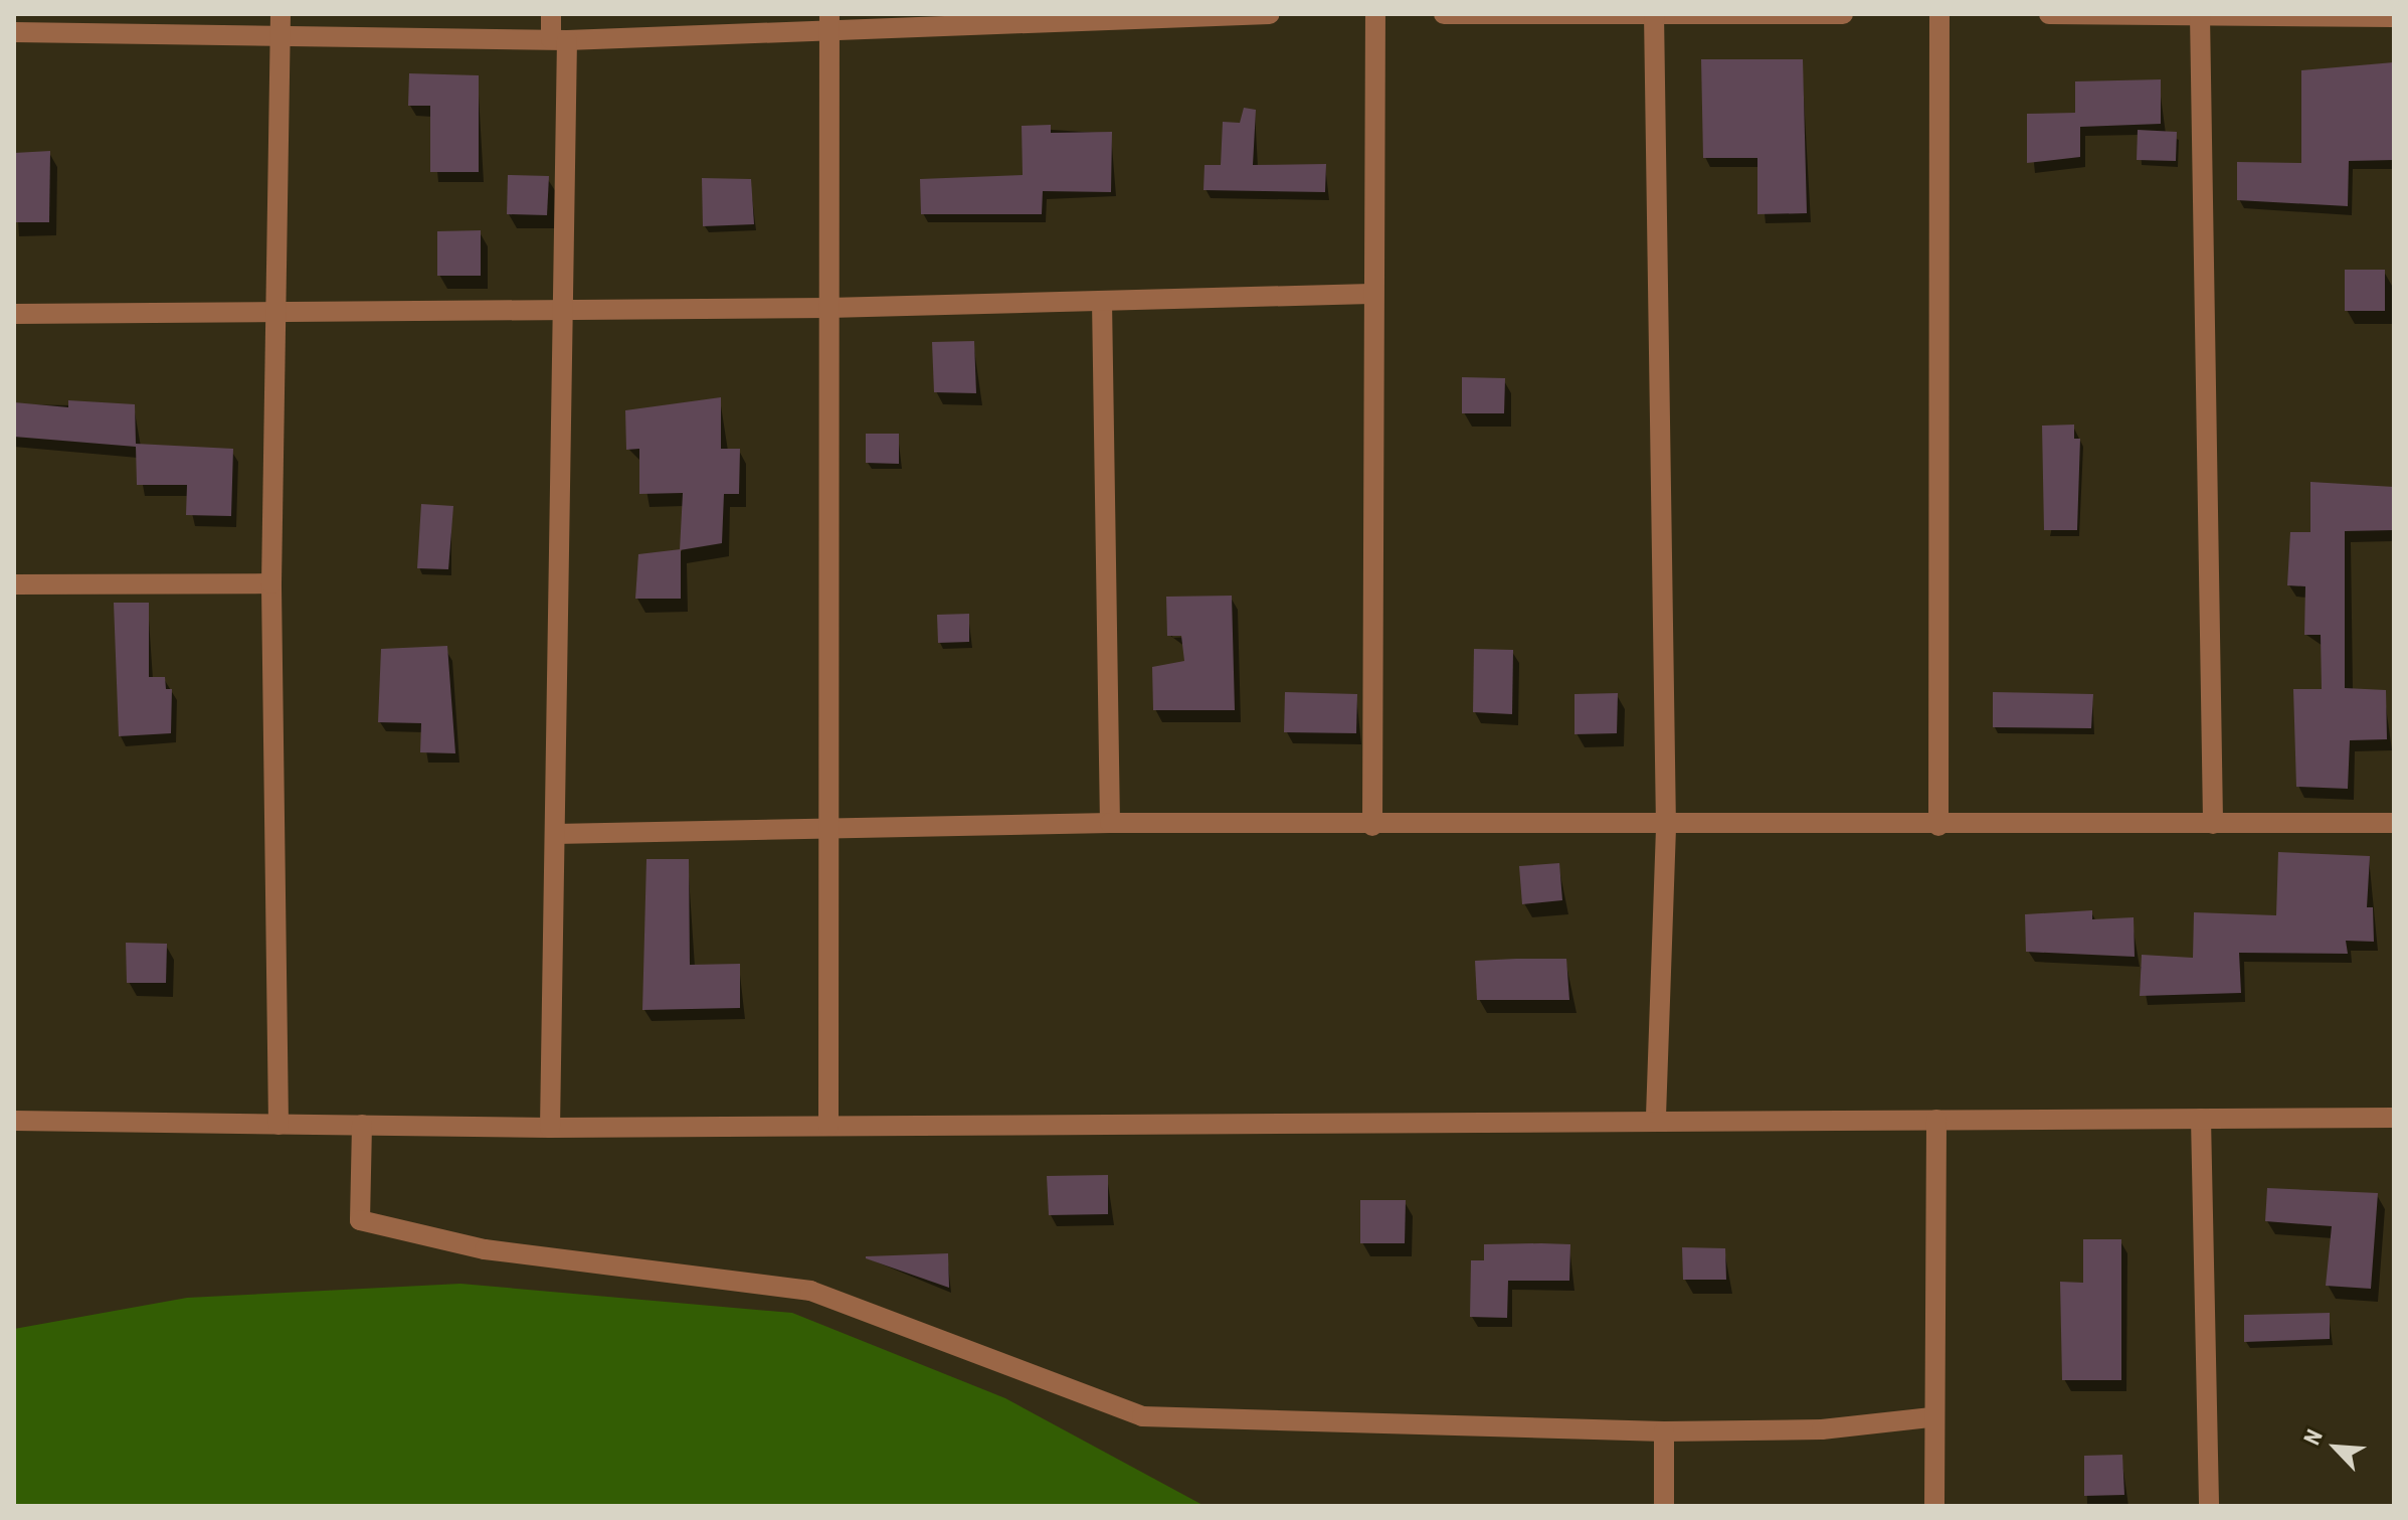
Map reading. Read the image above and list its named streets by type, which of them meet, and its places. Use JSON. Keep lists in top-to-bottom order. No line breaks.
{"north":"top left"}
